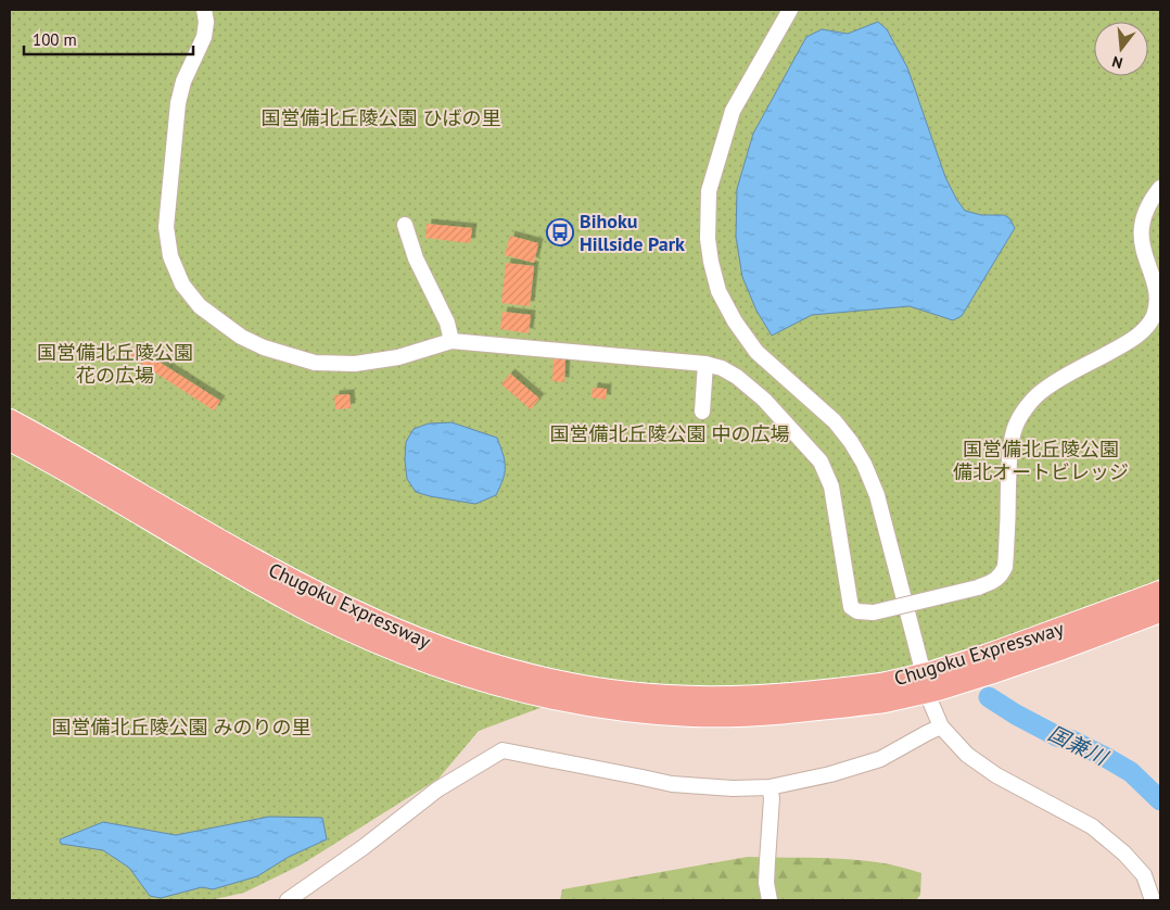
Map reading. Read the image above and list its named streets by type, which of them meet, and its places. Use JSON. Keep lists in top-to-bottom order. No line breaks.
{"streets":{"highway":["Chugoku Expressway"]},"water":["国兼川"],"parks":["国営備北丘陵公園 ひばの里","国営備北丘陵公園 花の広場","国営備北丘陵公園 中の広場","国営備北丘陵公園 備北オートビレッジ","国営備北丘陵公園 みのりの里"],"places":{"bus stop":["Bihoku Hillside Park"]},"scale_bar":"100 m","north":"bottom"}
